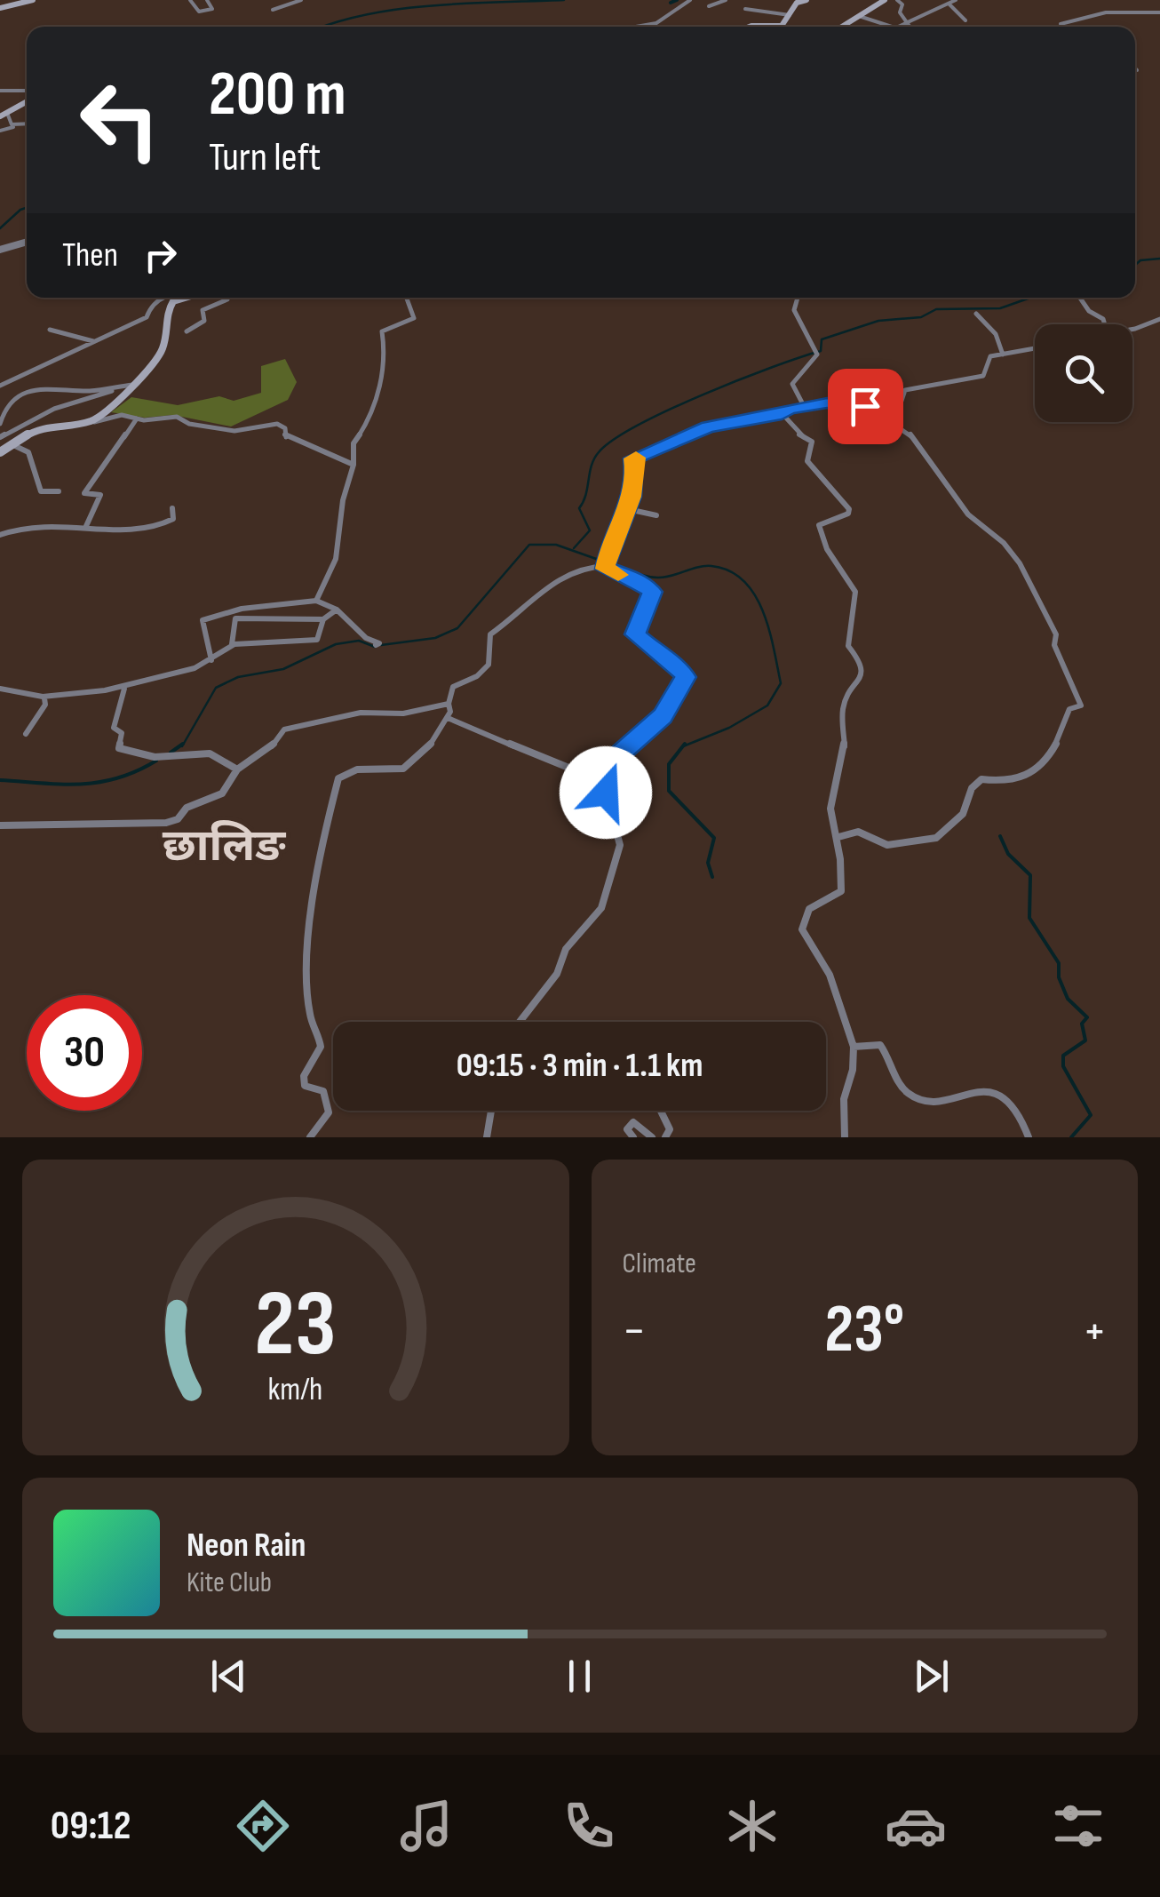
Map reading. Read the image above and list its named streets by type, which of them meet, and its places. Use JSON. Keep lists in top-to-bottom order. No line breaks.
{"districts":["छालिङ"],"page":{"turn":["200 m","Turn left"],"then":"Then","limit":"30","trip":"09:15 · 3 min · 1.1 km","tile":"Climate","heat":["−","23°","+"],"song":["Neon Rain","Kite Club"],"tabs":"09:12","gauge":["23","km/h"]}}
